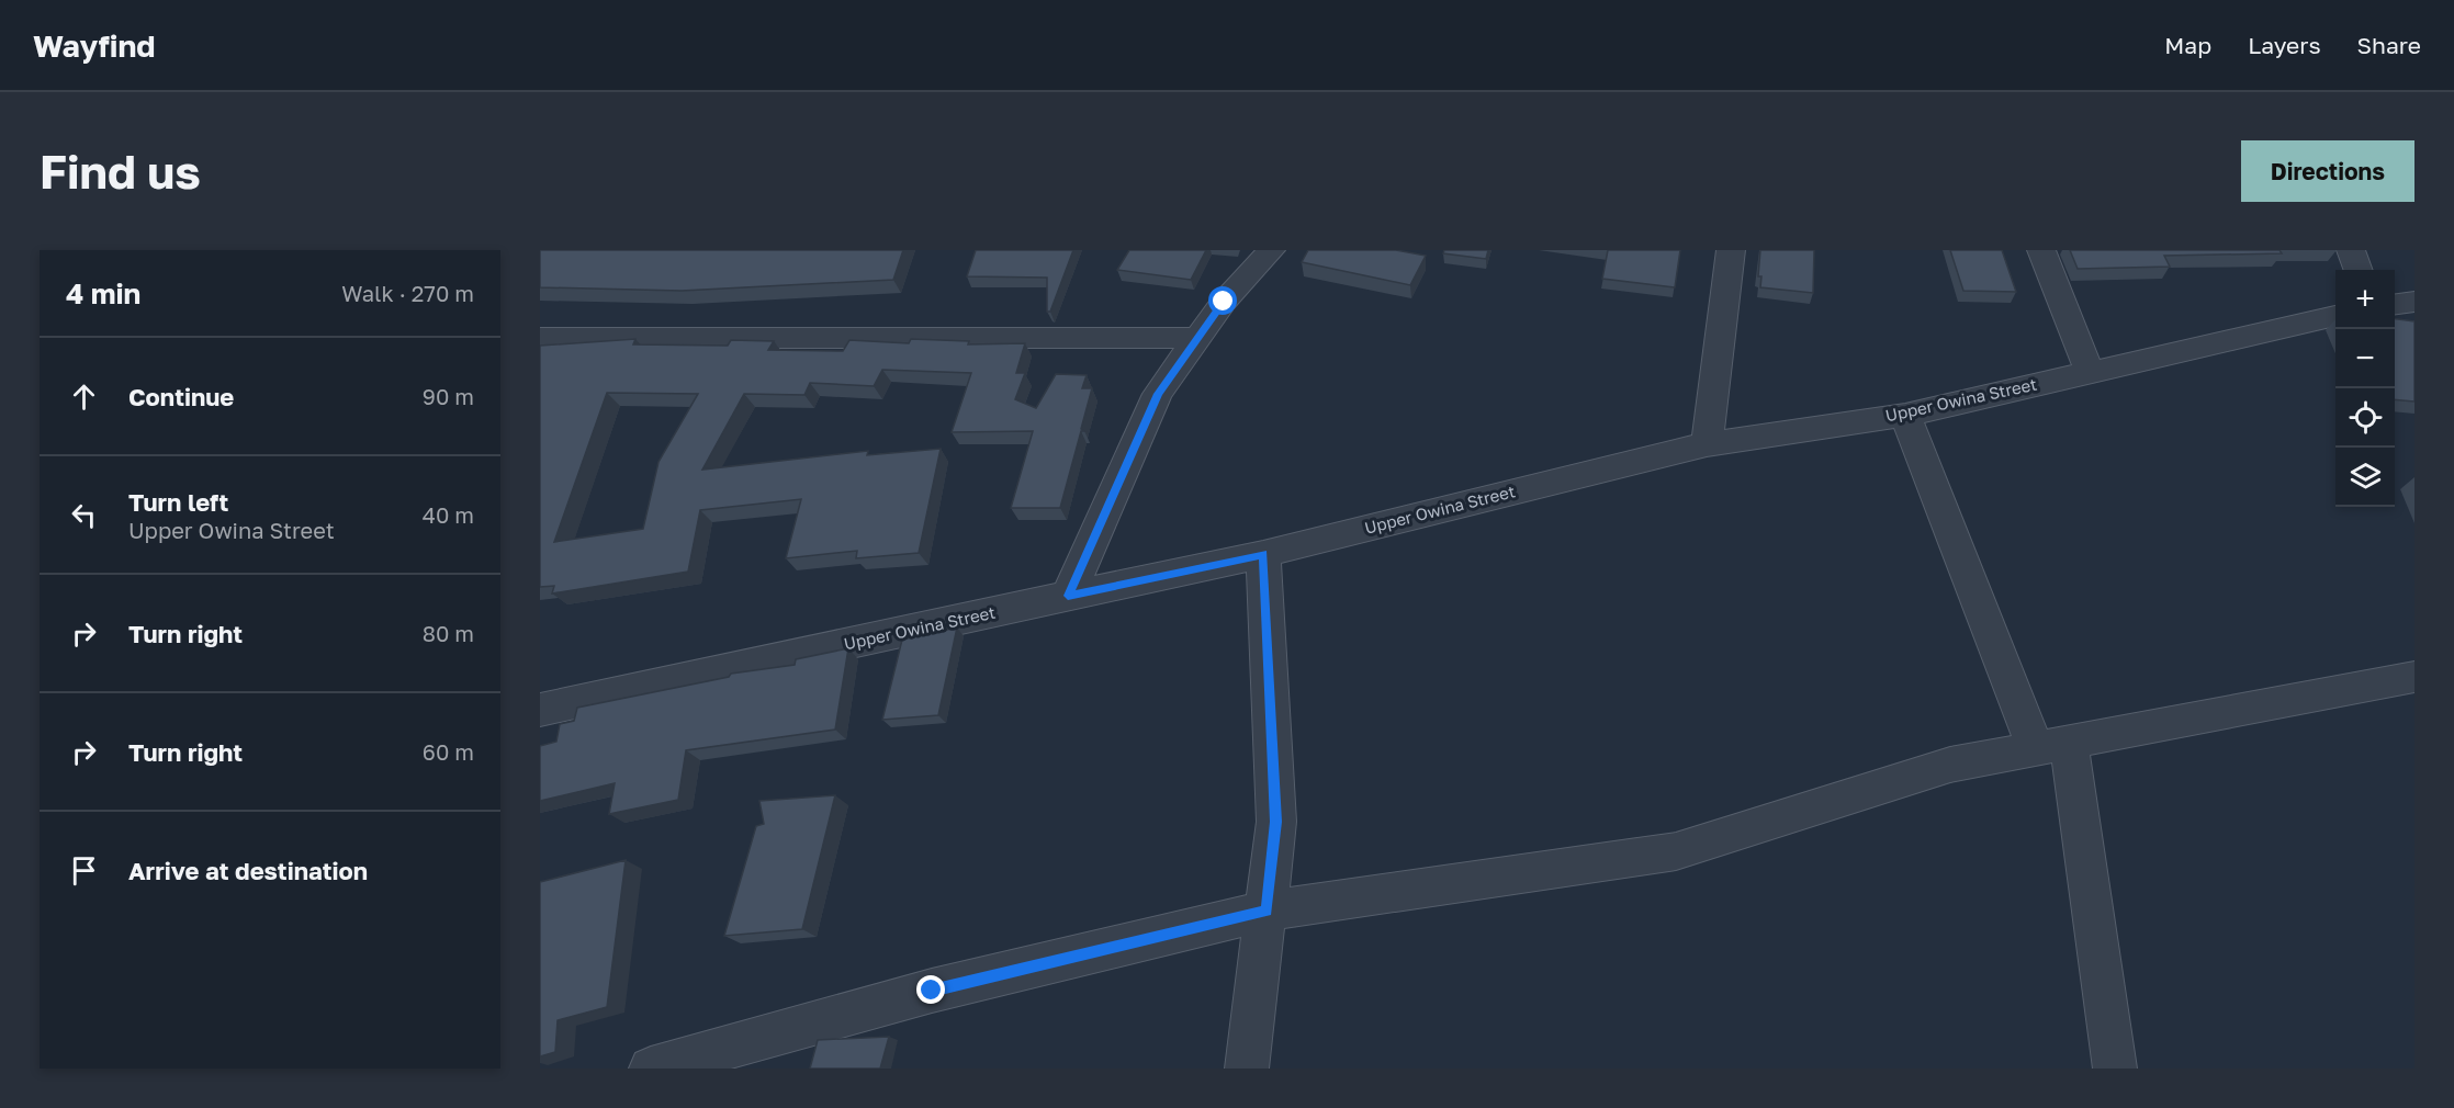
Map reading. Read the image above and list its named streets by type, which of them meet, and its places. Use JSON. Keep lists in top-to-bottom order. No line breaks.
{"streets":{"street":["Upper Owina Street"]},"page":{"header":"Wayfind","nav":["Map","Layers","Share"],"buttons":"Directions","title":"Find us","heading":["4 min","Walk · 270 m"],"map_buttons":["+","−"],"list":[["Continue","90 m"],["Turn left","Upper Owina Street","40 m"],["Turn right","80 m"],["Turn right","60 m"],"Arrive at destination"]}}
